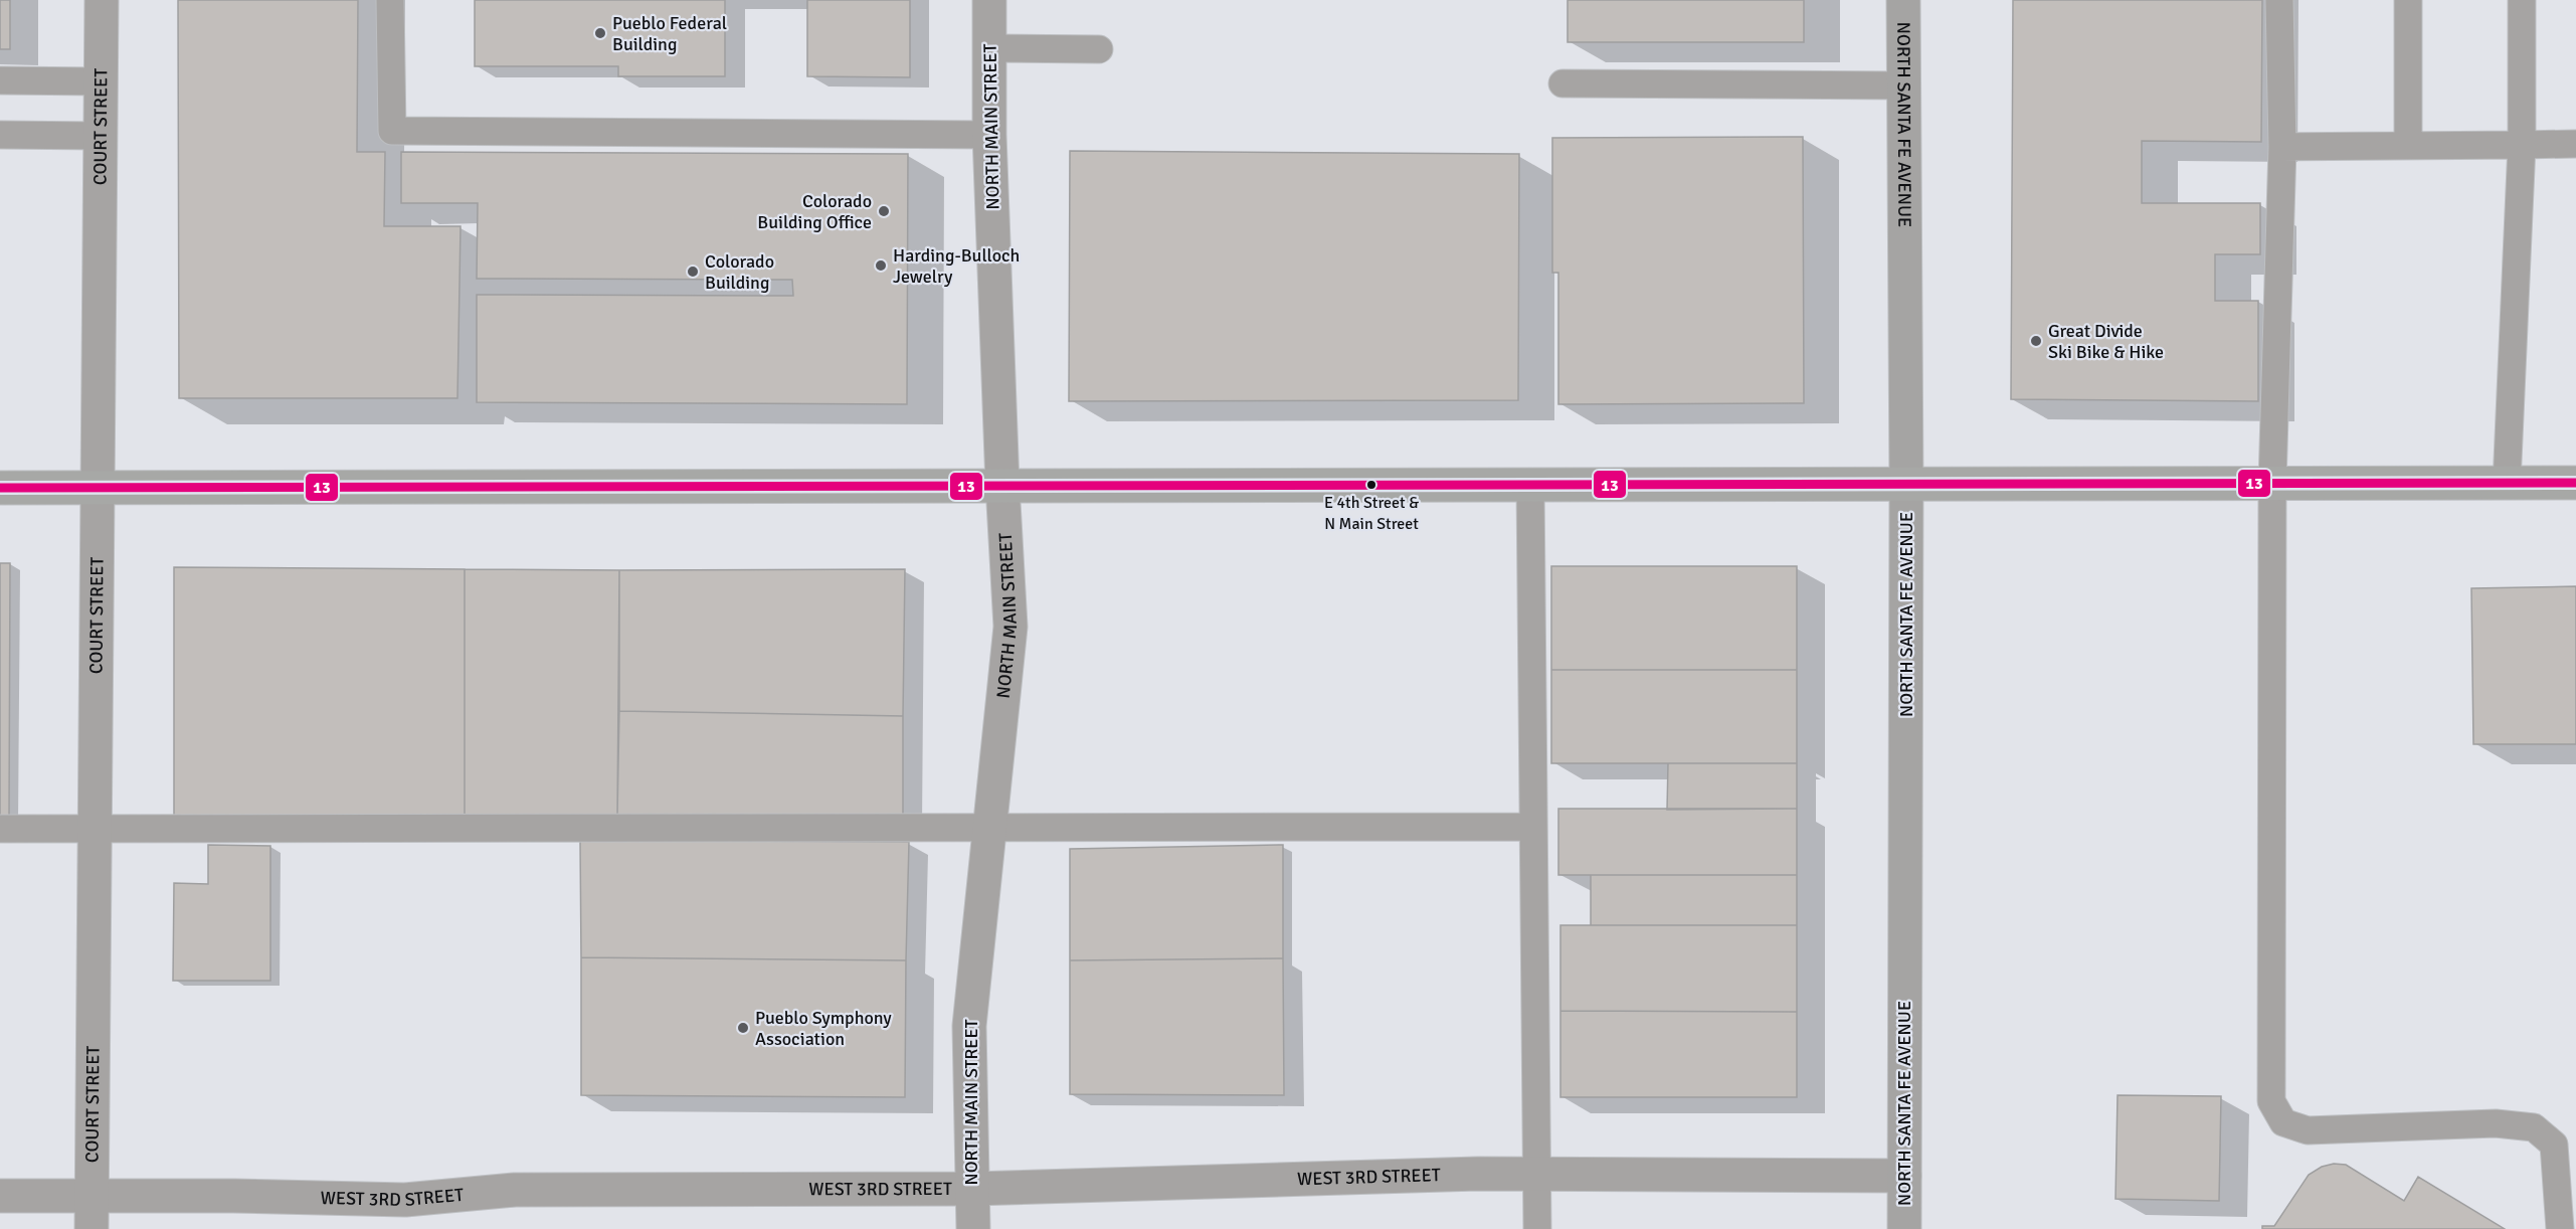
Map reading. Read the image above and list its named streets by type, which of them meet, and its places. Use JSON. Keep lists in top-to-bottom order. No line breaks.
{"streets":{"main road":["NORTH SANTA FE AVENUE"],"street":["COURT STREET","NORTH MAIN STREET","WEST 3RD STREET"]},"crossings":[["COURT STREET","WEST 3RD STREET"],["NORTH SANTA FE AVENUE","WEST 3RD STREET"],["NORTH MAIN STREET","WEST 3RD STREET"]],"places":["Pueblo Federal Building","Colorado Building Office","Harding-Bulloch Jewelry","Colorado Building","Great Divide Ski Bike & Hike","E 4th Street & N Main Street","Pueblo Symphony Association"],"lines":["transit line 13"]}
